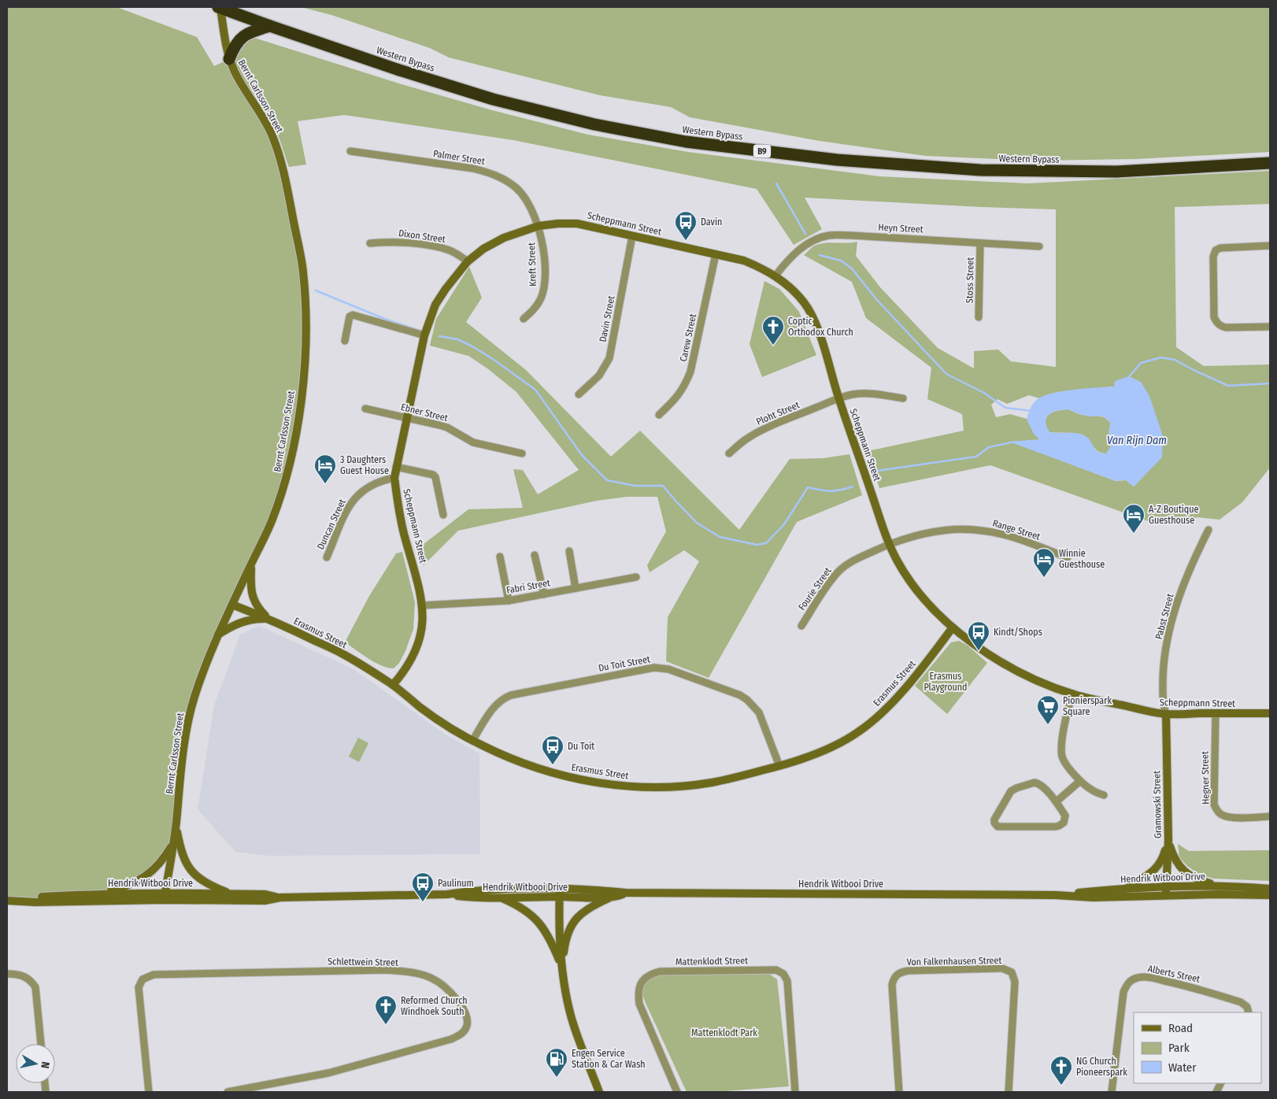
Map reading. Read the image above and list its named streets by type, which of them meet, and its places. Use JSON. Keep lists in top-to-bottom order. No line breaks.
{"streets":{"highway":["Western Bypass","B9"],"street":["Bernt Carlsson Street","Palmer Street","Scheppmann Street","Heyn Street","Dixon Street","Kreft Street","Stoss Street","Davin Street","Carew Street","Ebner Street","Ploht Street","Duncan Street","Range Street","Fabri Street","Fourie Street","Pabst Street","Erasmus Street","Du Toit Street","Hegner Street","Gramowski Street","Hendrik Witbooi Drive","Mattenklodt Street","Von Falkenhausen Street","Schlettwein Street","Alberts Street"]},"crossings":[["Western Bypass","Bernt Carlsson Street"],["Bernt Carlsson Street","Erasmus Street"],["Bernt Carlsson Street","Hendrik Witbooi Drive"],["Palmer Street","Scheppmann Street"],["Palmer Street","Kreft Street"],["Scheppmann Street","Heyn Street"],["Scheppmann Street","Dixon Street"],["Scheppmann Street","Kreft Street"],["Scheppmann Street","Davin Street"],["Scheppmann Street","Carew Street"],["Scheppmann Street","Ebner Street"],["Scheppmann Street","Ploht Street"],["Scheppmann Street","Duncan Street"],["Scheppmann Street","Range Street"],["Scheppmann Street","Fabri Street"],["Scheppmann Street","Fourie Street"],["Scheppmann Street","Pabst Street"],["Scheppmann Street","Erasmus Street"],["Scheppmann Street","Hegner Street"],["Scheppmann Street","Gramowski Street"],["Heyn Street","Stoss Street"],["Range Street","Fourie Street"],["Pabst Street","Gramowski Street"],["Erasmus Street","Du Toit Street"],["Gramowski Street","Hendrik Witbooi Drive"]],"water":["Van Rijn Dam"],"parks":["Erasmus Playground","Mattenklodt Park"],"places":{"bus stop":["Davin","Kindt/Shops","Du Toit","Paulinum"],"church":["Coptic Orthodox Church","Reformed Church Windhoek South","NG Church Pioneerspark"],"hotel":["3 Daughters Guest House","A-Z Boutique Guesthouse","Winnie Guesthouse"],"supermarket":["Pionierspark Square"],"fuel station":["Engen Service Station & Car Wash"]},"legend":["Road","Park","Water"],"north":"right"}
